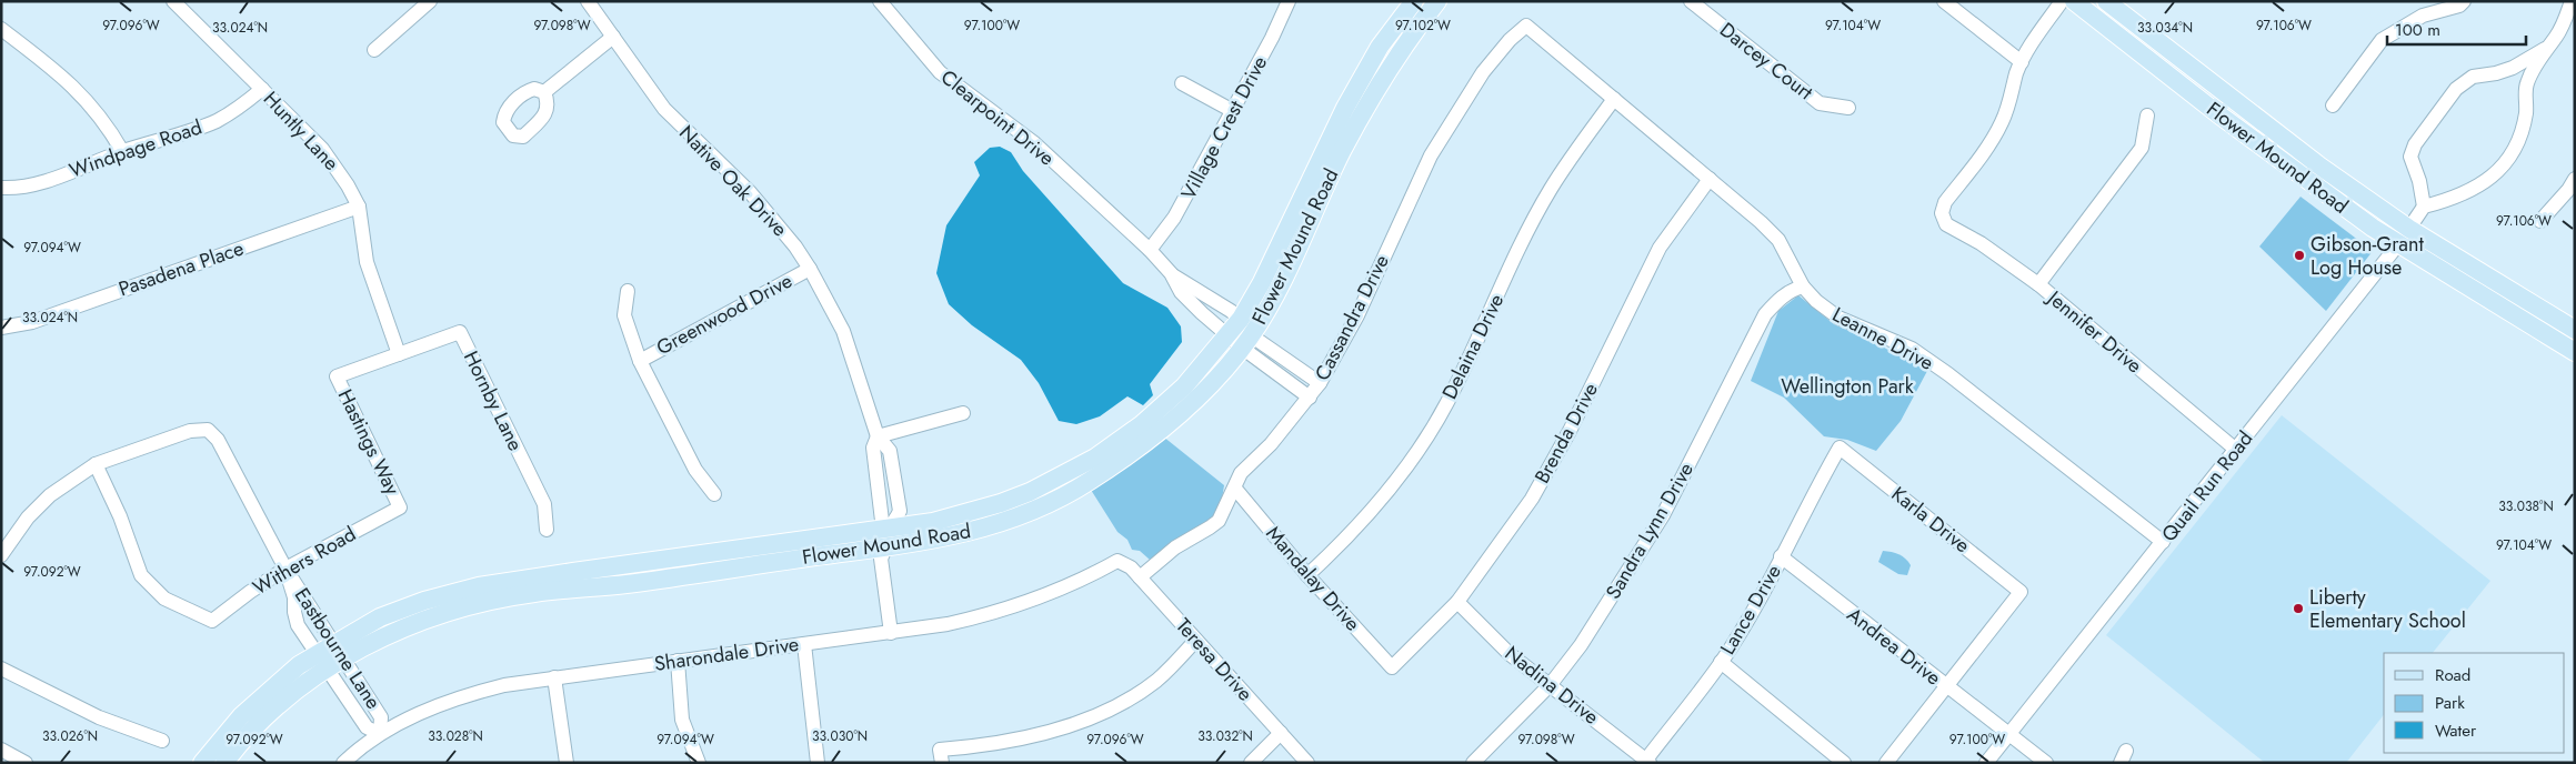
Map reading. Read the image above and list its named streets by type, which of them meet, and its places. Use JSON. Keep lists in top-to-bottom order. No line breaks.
{"streets":{"main road":["Flower Mound Road"],"street":["Darcey Court","Clearpoint Drive","Village Crest Drive","Huntly Lane","Windpage Road","Native Oak Drive","Pasadena Place","Greenwood Drive","Cassandra Drive","Jennifer Drive","Leanne Drive","Delaina Drive","Hornby Lane","Brenda Drive","Hastings Way","Quail Run Road","Karla Drive","Sandra Lynn Drive","Withers Road","Mandalay Drive","Lance Drive","Andrea Drive","Eastbourne Lane","Sharondale Drive","Teresa Drive","Nadina Drive"]},"crossings":[["Clearpoint Drive","Village Crest Drive"],["Clearpoint Drive","Flower Mound Road"],["Clearpoint Drive","Cassandra Drive"],["Huntly Lane","Windpage Road"],["Huntly Lane","Pasadena Place"],["Huntly Lane","Hornby Lane"],["Huntly Lane","Hastings Way"],["Flower Mound Road","Native Oak Drive"],["Flower Mound Road","Quail Run Road"],["Flower Mound Road","Eastbourne Lane"],["Native Oak Drive","Greenwood Drive"],["Native Oak Drive","Sharondale Drive"],["Cassandra Drive","Leanne Drive"],["Cassandra Drive","Mandalay Drive"],["Cassandra Drive","Teresa Drive"],["Jennifer Drive","Quail Run Road"],["Leanne Drive","Delaina Drive"],["Leanne Drive","Brenda Drive"],["Leanne Drive","Quail Run Road"],["Leanne Drive","Sandra Lynn Drive"],["Delaina Drive","Mandalay Drive"],["Hornby Lane","Hastings Way"],["Brenda Drive","Mandalay Drive"],["Brenda Drive","Nadina Drive"],["Hastings Way","Withers Road"],["Quail Run Road","Andrea Drive"],["Karla Drive","Lance Drive"],["Karla Drive","Andrea Drive"],["Sandra Lynn Drive","Nadina Drive"],["Withers Road","Eastbourne Lane"],["Lance Drive","Andrea Drive"],["Lance Drive","Nadina Drive"],["Eastbourne Lane","Sharondale Drive"],["Sharondale Drive","Teresa Drive"]],"parks":["Wellington Park"],"places":["Gibson-Grant Log House","Liberty Elementary School"],"legend":["Road","Park","Water"],"scale_bar":"100 m","coordinates":["97.100°W","97.104°W","97.096°W","97.098°W","97.102°W","97.106°W","33.024°N","33.034°N","97.094°W","33.038°N","97.092°W","33.026°N","33.028°N","33.030°N","33.032°N"]}
